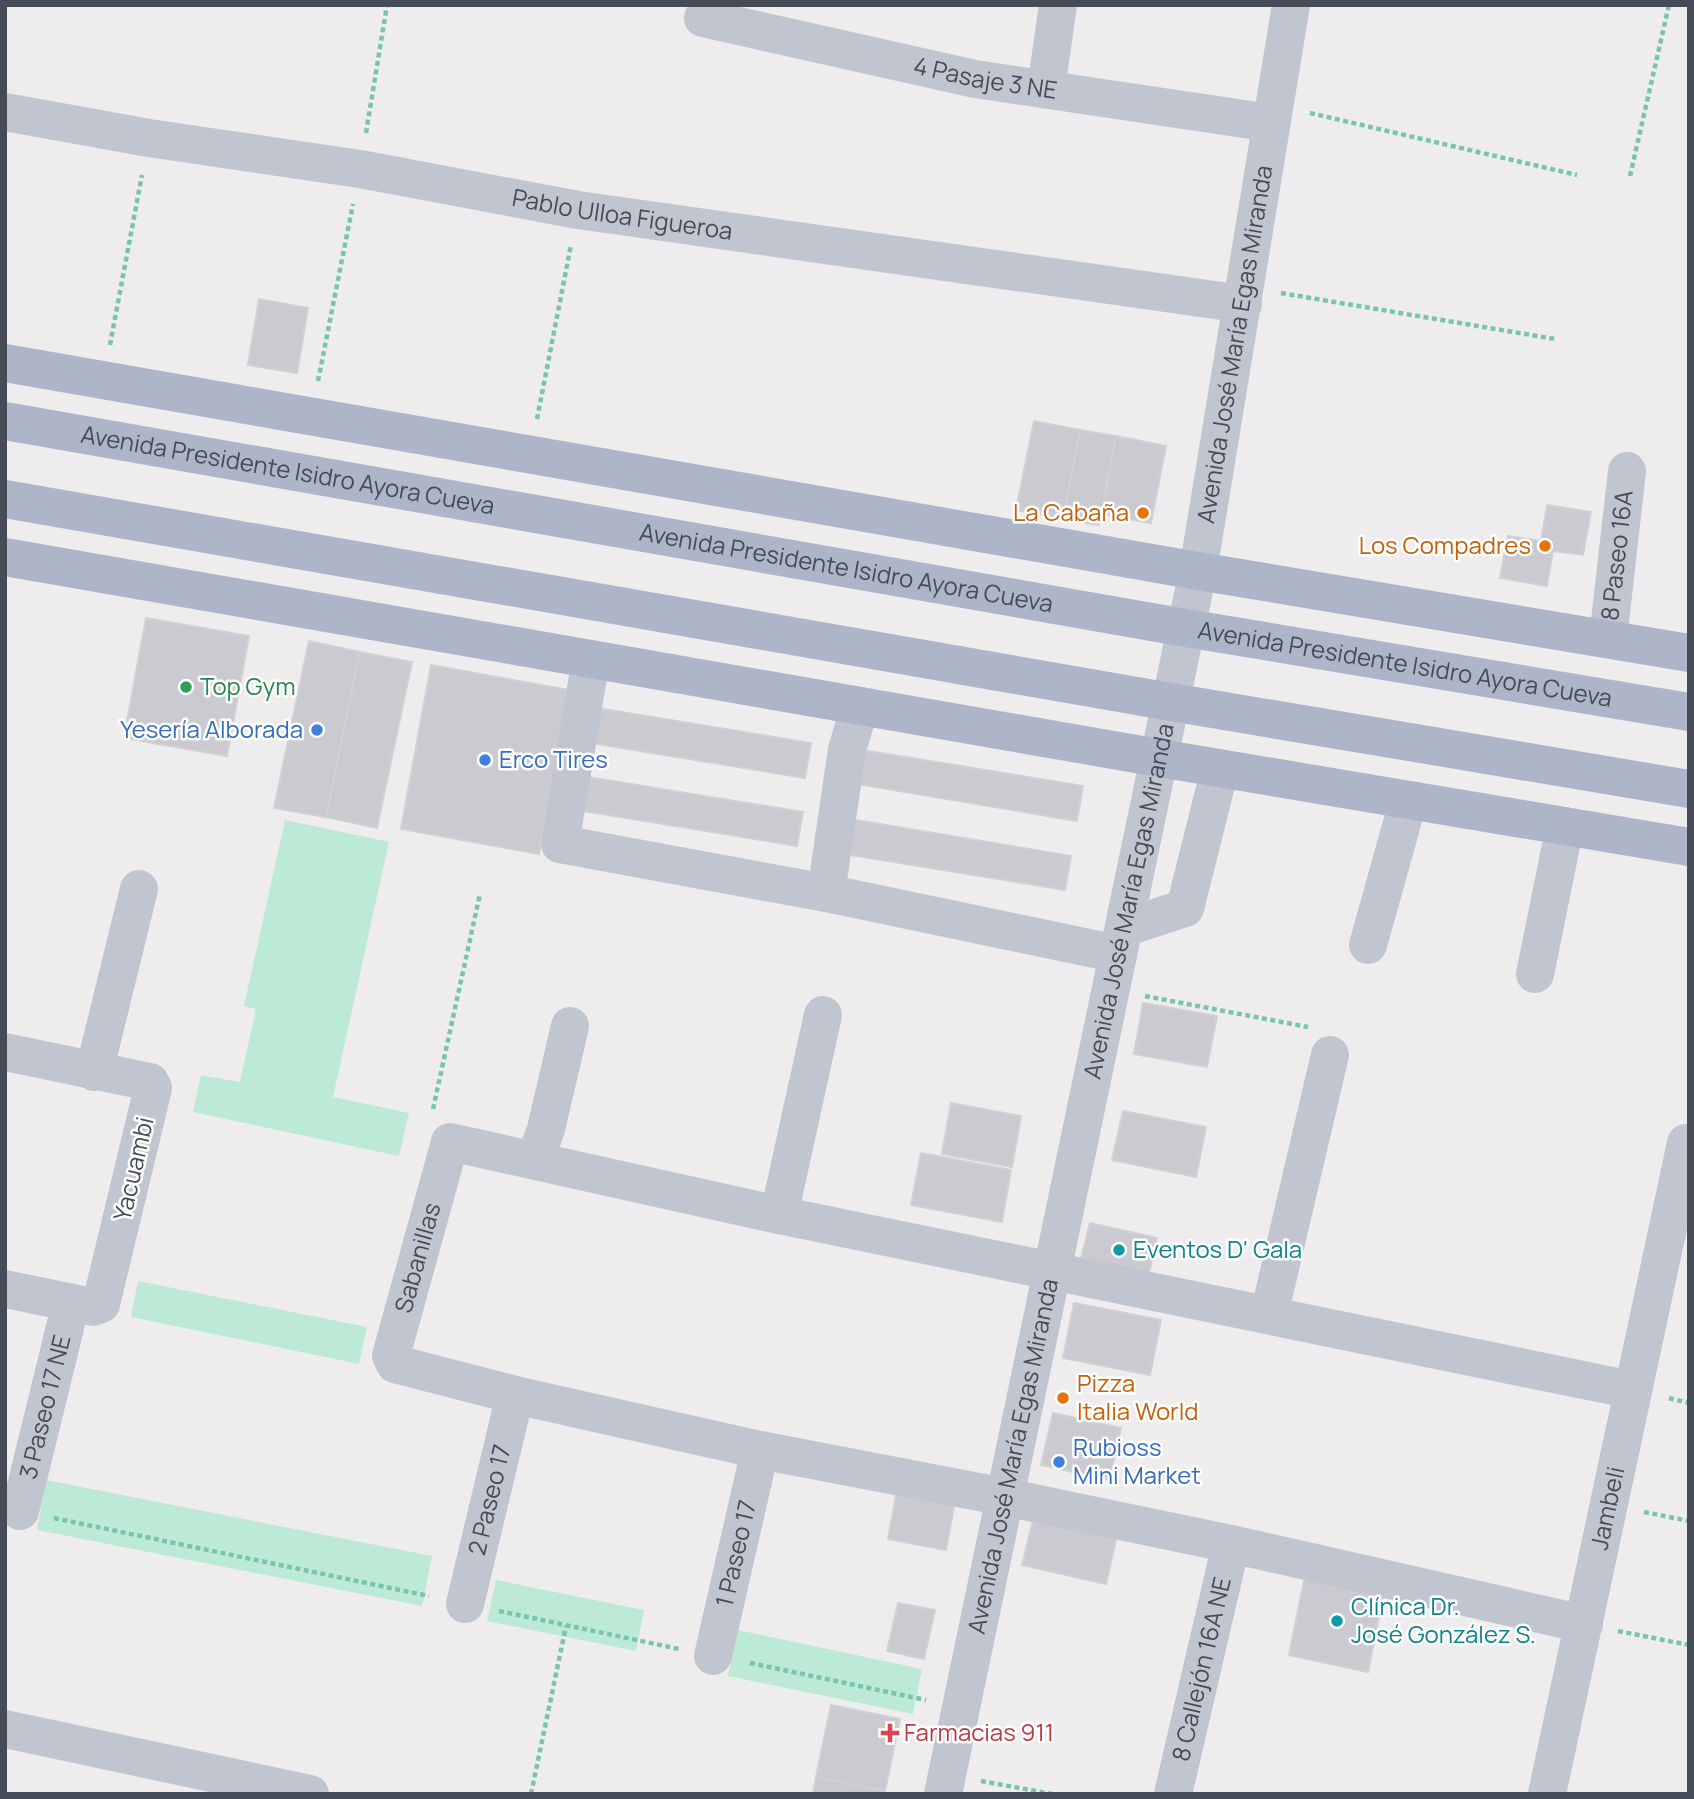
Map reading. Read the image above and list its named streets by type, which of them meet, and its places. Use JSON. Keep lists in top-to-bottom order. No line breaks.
{"streets":{"main road":["Avenida Presidente Isidro Ayora Cueva"],"street":["4 Pasaje 3 NE","Pablo Ulloa Figueroa","Avenida José María Egas Miranda","8 Paseo 16A","Yacuambi","Sabanillas","3 Paseo 17 NE","2 Paseo 17","Jambeli","1 Paseo 17","8 Callejón 16A NE"]},"crossings":[["4 Pasaje 3 NE","Avenida José María Egas Miranda"],["Pablo Ulloa Figueroa","Avenida José María Egas Miranda"],["Avenida José María Egas Miranda","Avenida Presidente Isidro Ayora Cueva"],["Avenida José María Egas Miranda","Sabanillas"],["Yacuambi","3 Paseo 17 NE"],["Sabanillas","2 Paseo 17"],["Sabanillas","1 Paseo 17"]],"places":{"other":["La Cabaña","Los Compadres","Top Gym","Yesería Alborada","Erco Tires","Eventos D' Gala","Pizza Italia World","Rubioss Mini Market","Clínica Dr. José González S."],"health":["Farmacias 911"]}}
